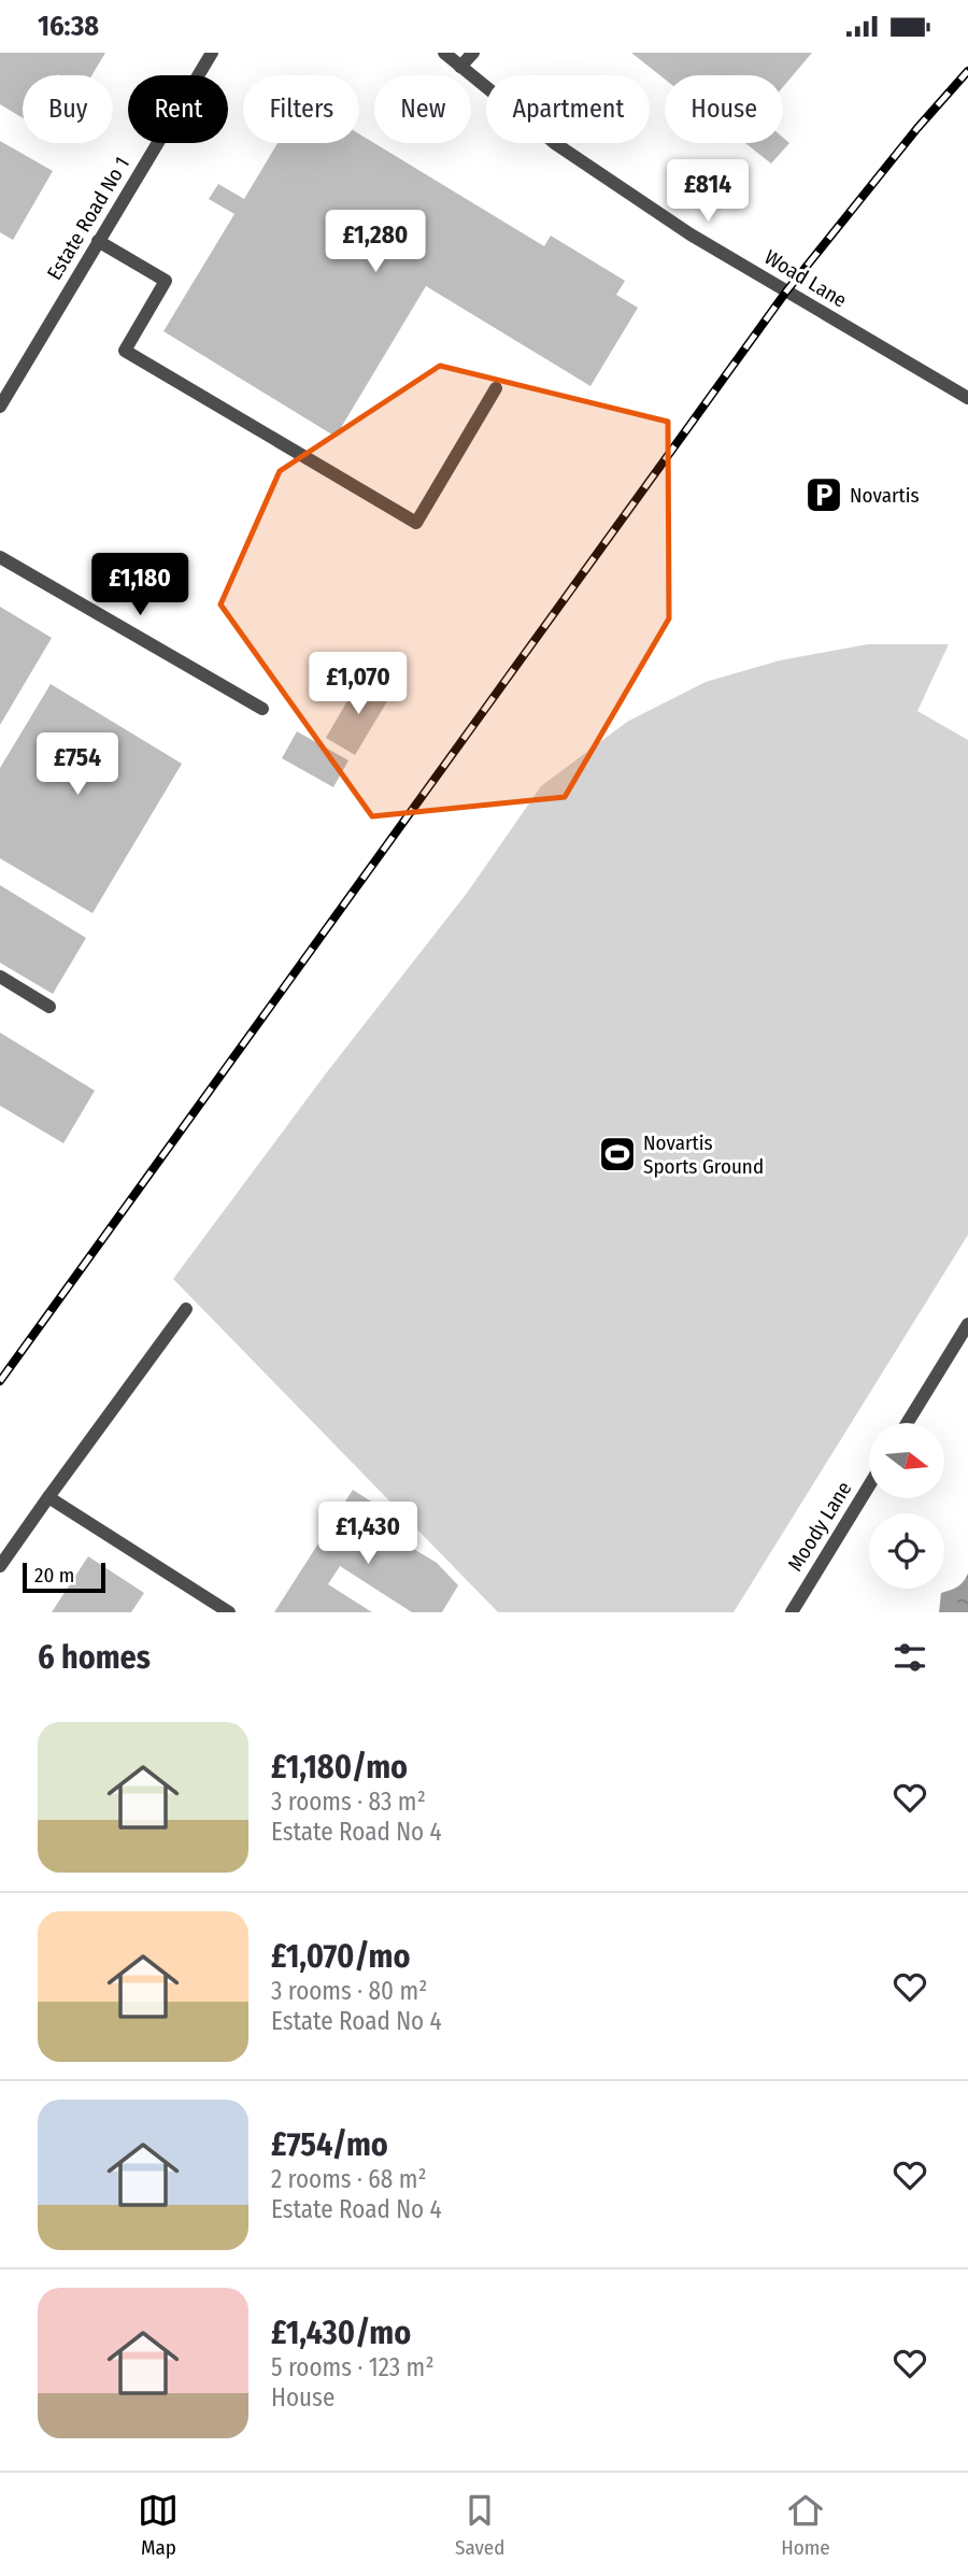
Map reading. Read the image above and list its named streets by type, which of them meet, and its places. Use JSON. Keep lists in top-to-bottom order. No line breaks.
{"streets":{"street":["Estate Road No 1","Woad Lane","Moody Lane"]},"places":{"parking":["Novartis"],"sports":["Novartis Sports Ground"]},"scale_bar":"20 m","north":"right","page":{"status":"16:38","chip":["Buy","Rent","Filters","New","Apartment","House"],"price":["£814","£1,280","£1,180","£1,070","£754","£1,430"],"scale":"20 m","heading":"6 homes","list":[{"name":"£1,180/mo","note":"3 rooms · 83 m² · Estate Road No 4"},{"name":"£1,070/mo","note":"3 rooms · 80 m² · Estate Road No 4"},{"name":"£754/mo","note":"2 rooms · 68 m² · Estate Road No 4"},{"name":"£1,430/mo","note":"5 rooms · 123 m² · House"}],"tabs":["Map","Saved","Home"]}}
